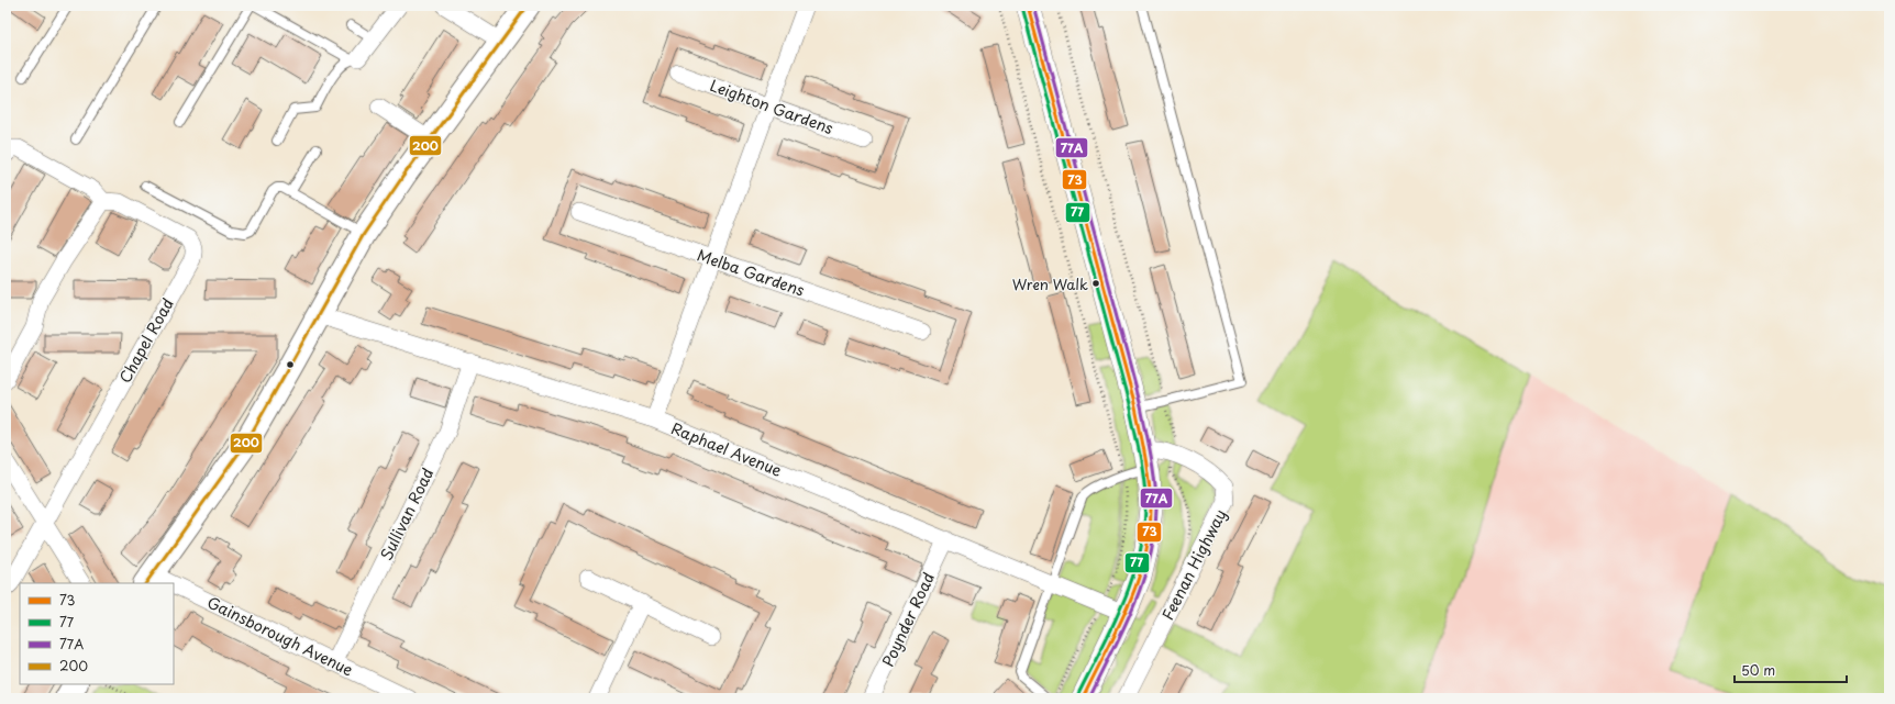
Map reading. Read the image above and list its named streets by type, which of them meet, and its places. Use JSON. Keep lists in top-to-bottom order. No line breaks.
{"streets":{"street":["Leighton Gardens","Melba Gardens","Chapel Road","Raphael Avenue","Sullivan Road","Feenan Highway","Poynder Road","Gainsborough Avenue"]},"crossings":[["Raphael Avenue","Sullivan Road"],["Raphael Avenue","Poynder Road"],["Sullivan Road","Gainsborough Avenue"]],"places":["Wren Walk"],"lines":["transit line 73","transit line 77A","transit line 200","transit line 77"],"legend":["73","77","77A","200"],"scale_bar":"50 m"}
